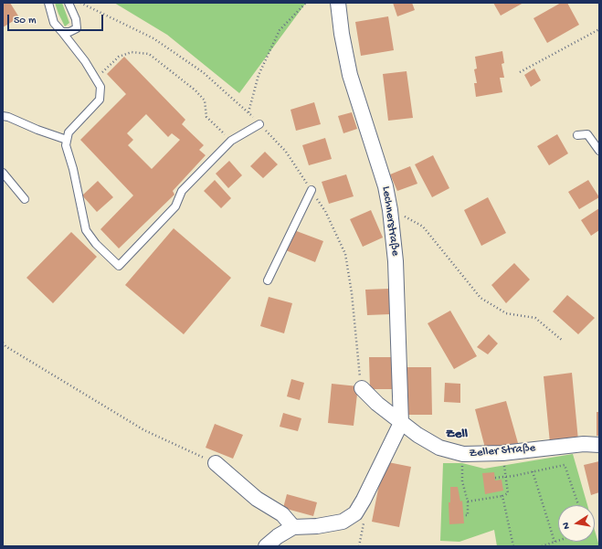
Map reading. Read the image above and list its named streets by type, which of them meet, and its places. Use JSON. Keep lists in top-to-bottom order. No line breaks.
{"streets":{"street":["Lechnerstraße","Zeller Straße"]},"crossings":[["Lechnerstraße","Zeller Straße"]],"districts":["Zell"],"scale_bar":"50 m","north":"left"}
